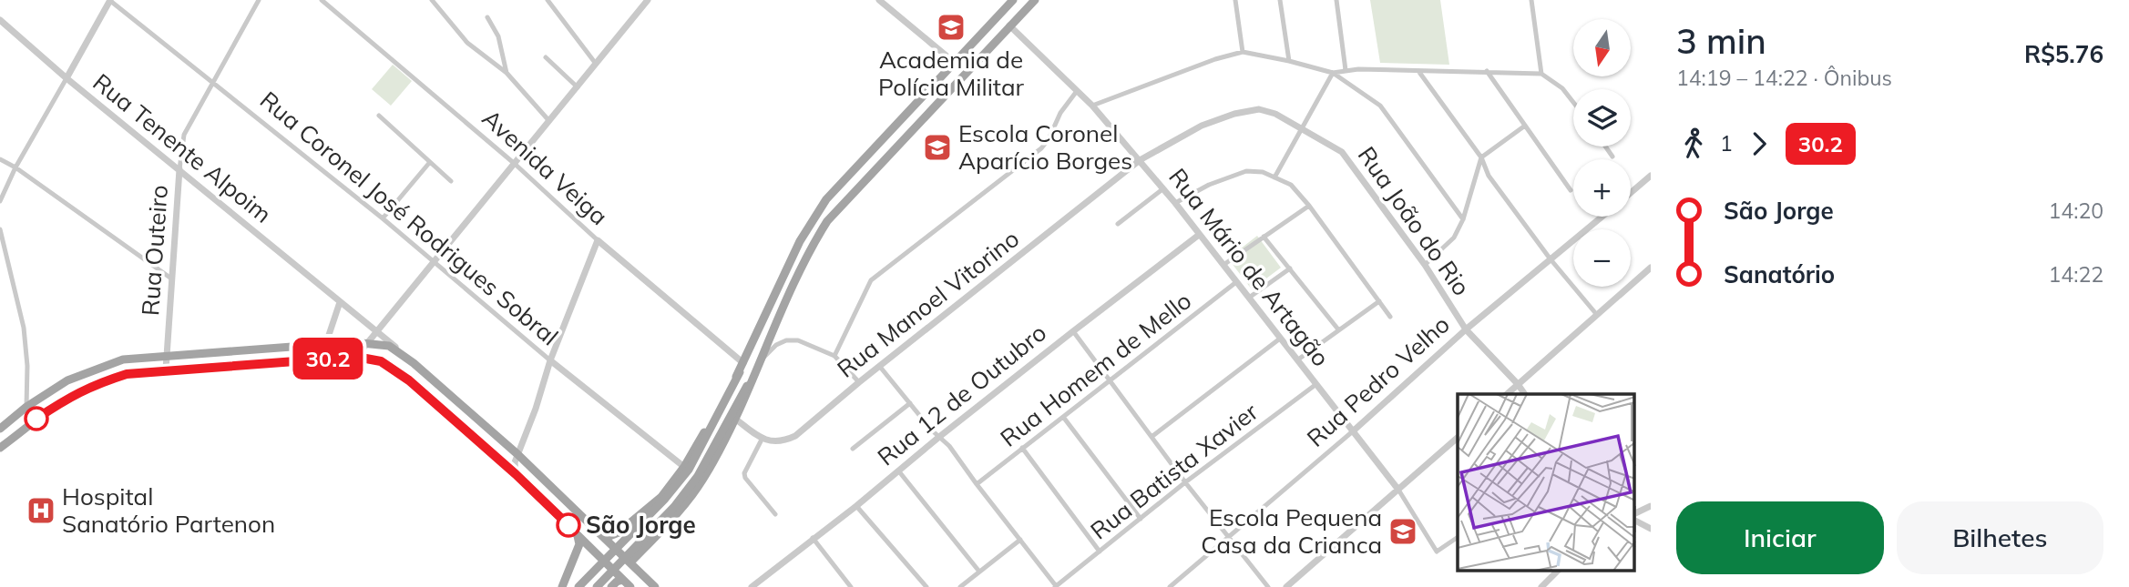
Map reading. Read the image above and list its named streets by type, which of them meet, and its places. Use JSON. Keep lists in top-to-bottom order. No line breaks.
{"streets":{"street":["Rua Tenente Alpoim","Avenida Veiga","Rua Coronel José Rodrigues Sobral","Rua João do Rio","Rua Outeiro","Rua Mário de Artagão","Rua Manoel Vitorino","Rua Homem de Mello","Rua Pedro Velho","Rua 12 de Outubro","Rua Batista Xavier"]},"crossings":[["Rua Tenente Alpoim","Rua Outeiro"],["Rua Coronel José Rodrigues Sobral","Rua Outeiro"],["Rua João do Rio","Rua Mário de Artagão"],["Rua João do Rio","Rua Manoel Vitorino"],["Rua João do Rio","Rua Pedro Velho"],["Rua Mário de Artagão","Rua Manoel Vitorino"],["Rua Mário de Artagão","Rua Homem de Mello"],["Rua Mário de Artagão","Rua Pedro Velho"],["Rua Mário de Artagão","Rua 12 de Outubro"],["Rua Mário de Artagão","Rua Batista Xavier"]],"places":{"school or university":["Academia de Polícia Militar","Escola Coronel Aparício Borges","Escola Pequena Casa da Crianca"],"hospital":["Hospital Sanatório Partenon"],"other":["São Jorge"]},"lines":["bus line 30.2"],"north":"bottom","page":{"on_map":"30.2","heading":["3 min","14:19 – 14:22 · Ônibus","R$5.76"],"map_buttons":["+","−"],"legs":["1","30.2"],"list":[{"name":"São Jorge","value":"14:20"},{"name":"Sanatório","value":"14:22"}],"buttons":["Iniciar","Bilhetes"]}}
